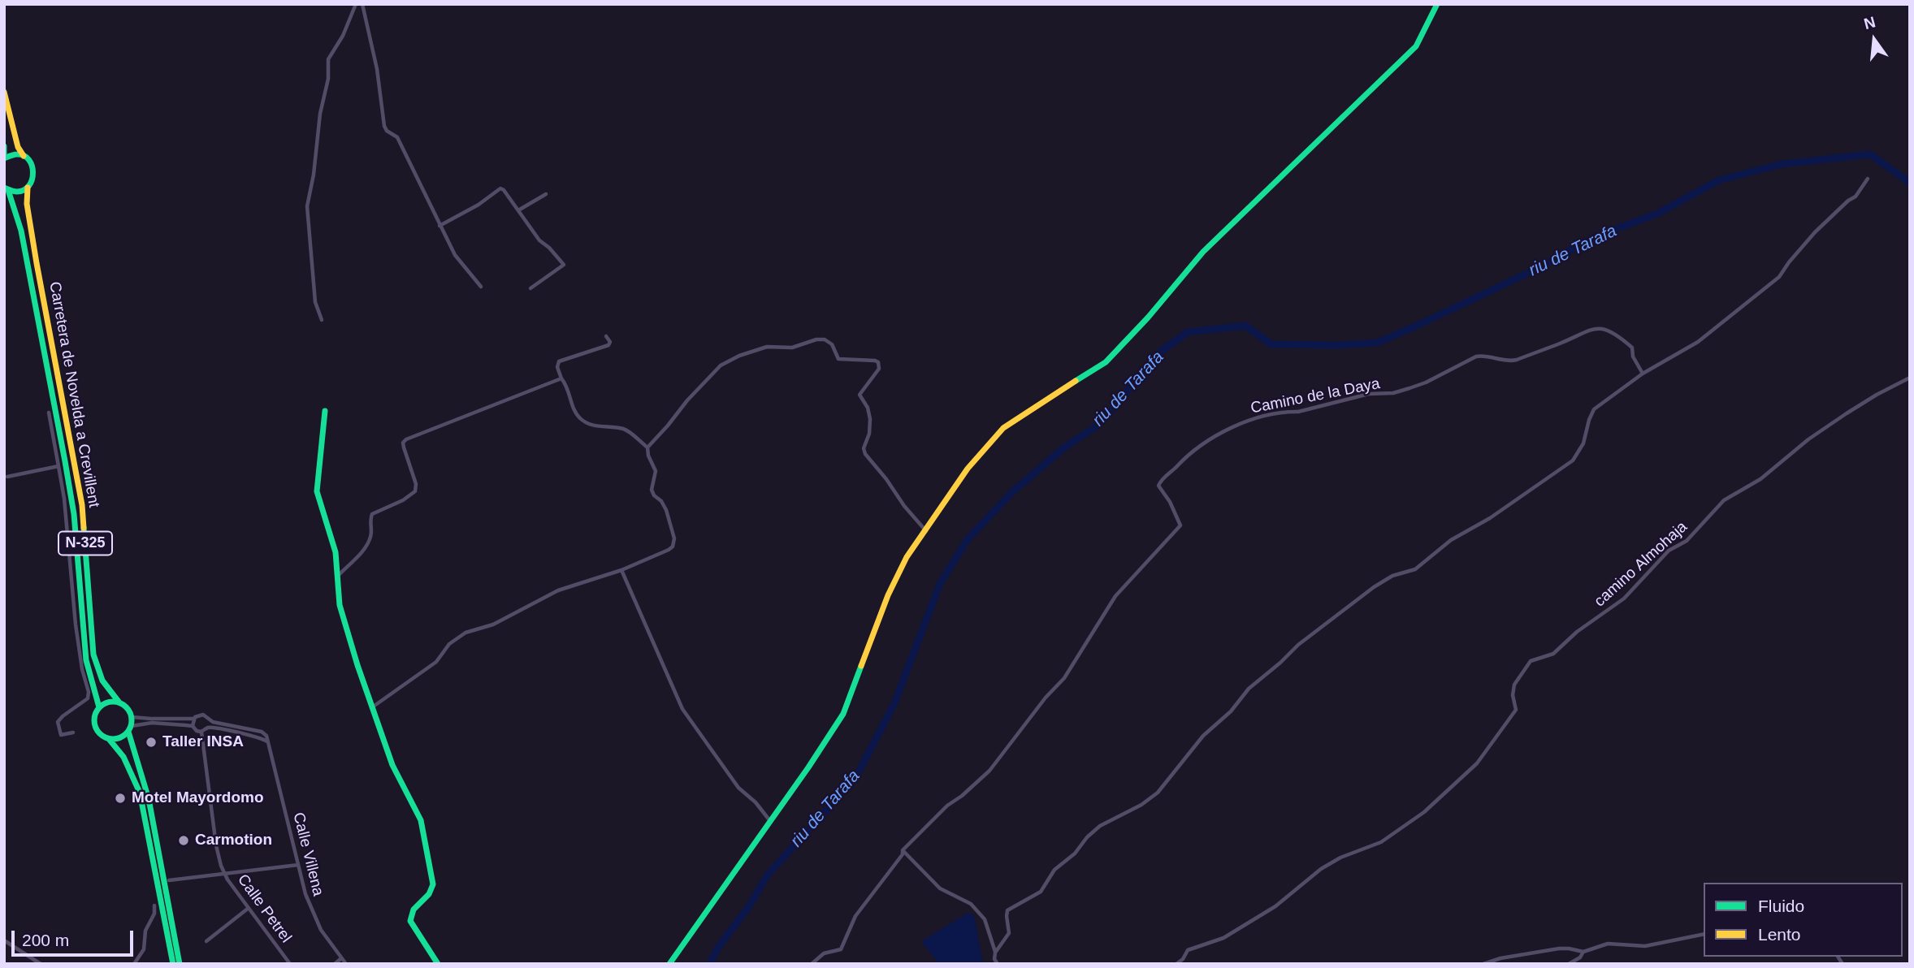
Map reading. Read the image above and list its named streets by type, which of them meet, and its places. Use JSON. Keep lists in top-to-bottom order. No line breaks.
{"streets":{"main road":["Carretera de Novelda a Crevillent","N-325"],"street":["Camino de la Daya","camino Almohaja","Calle Villena","Calle Petrel"]},"crossings":[["Carretera de Novelda a Crevillent","N-325"]],"water":["riu de Tarafa"],"places":["Taller INSA","Motel Mayordomo","Carmotion"],"legend":["Fluido","Lento"],"scale_bar":"200 m","north":"top"}
